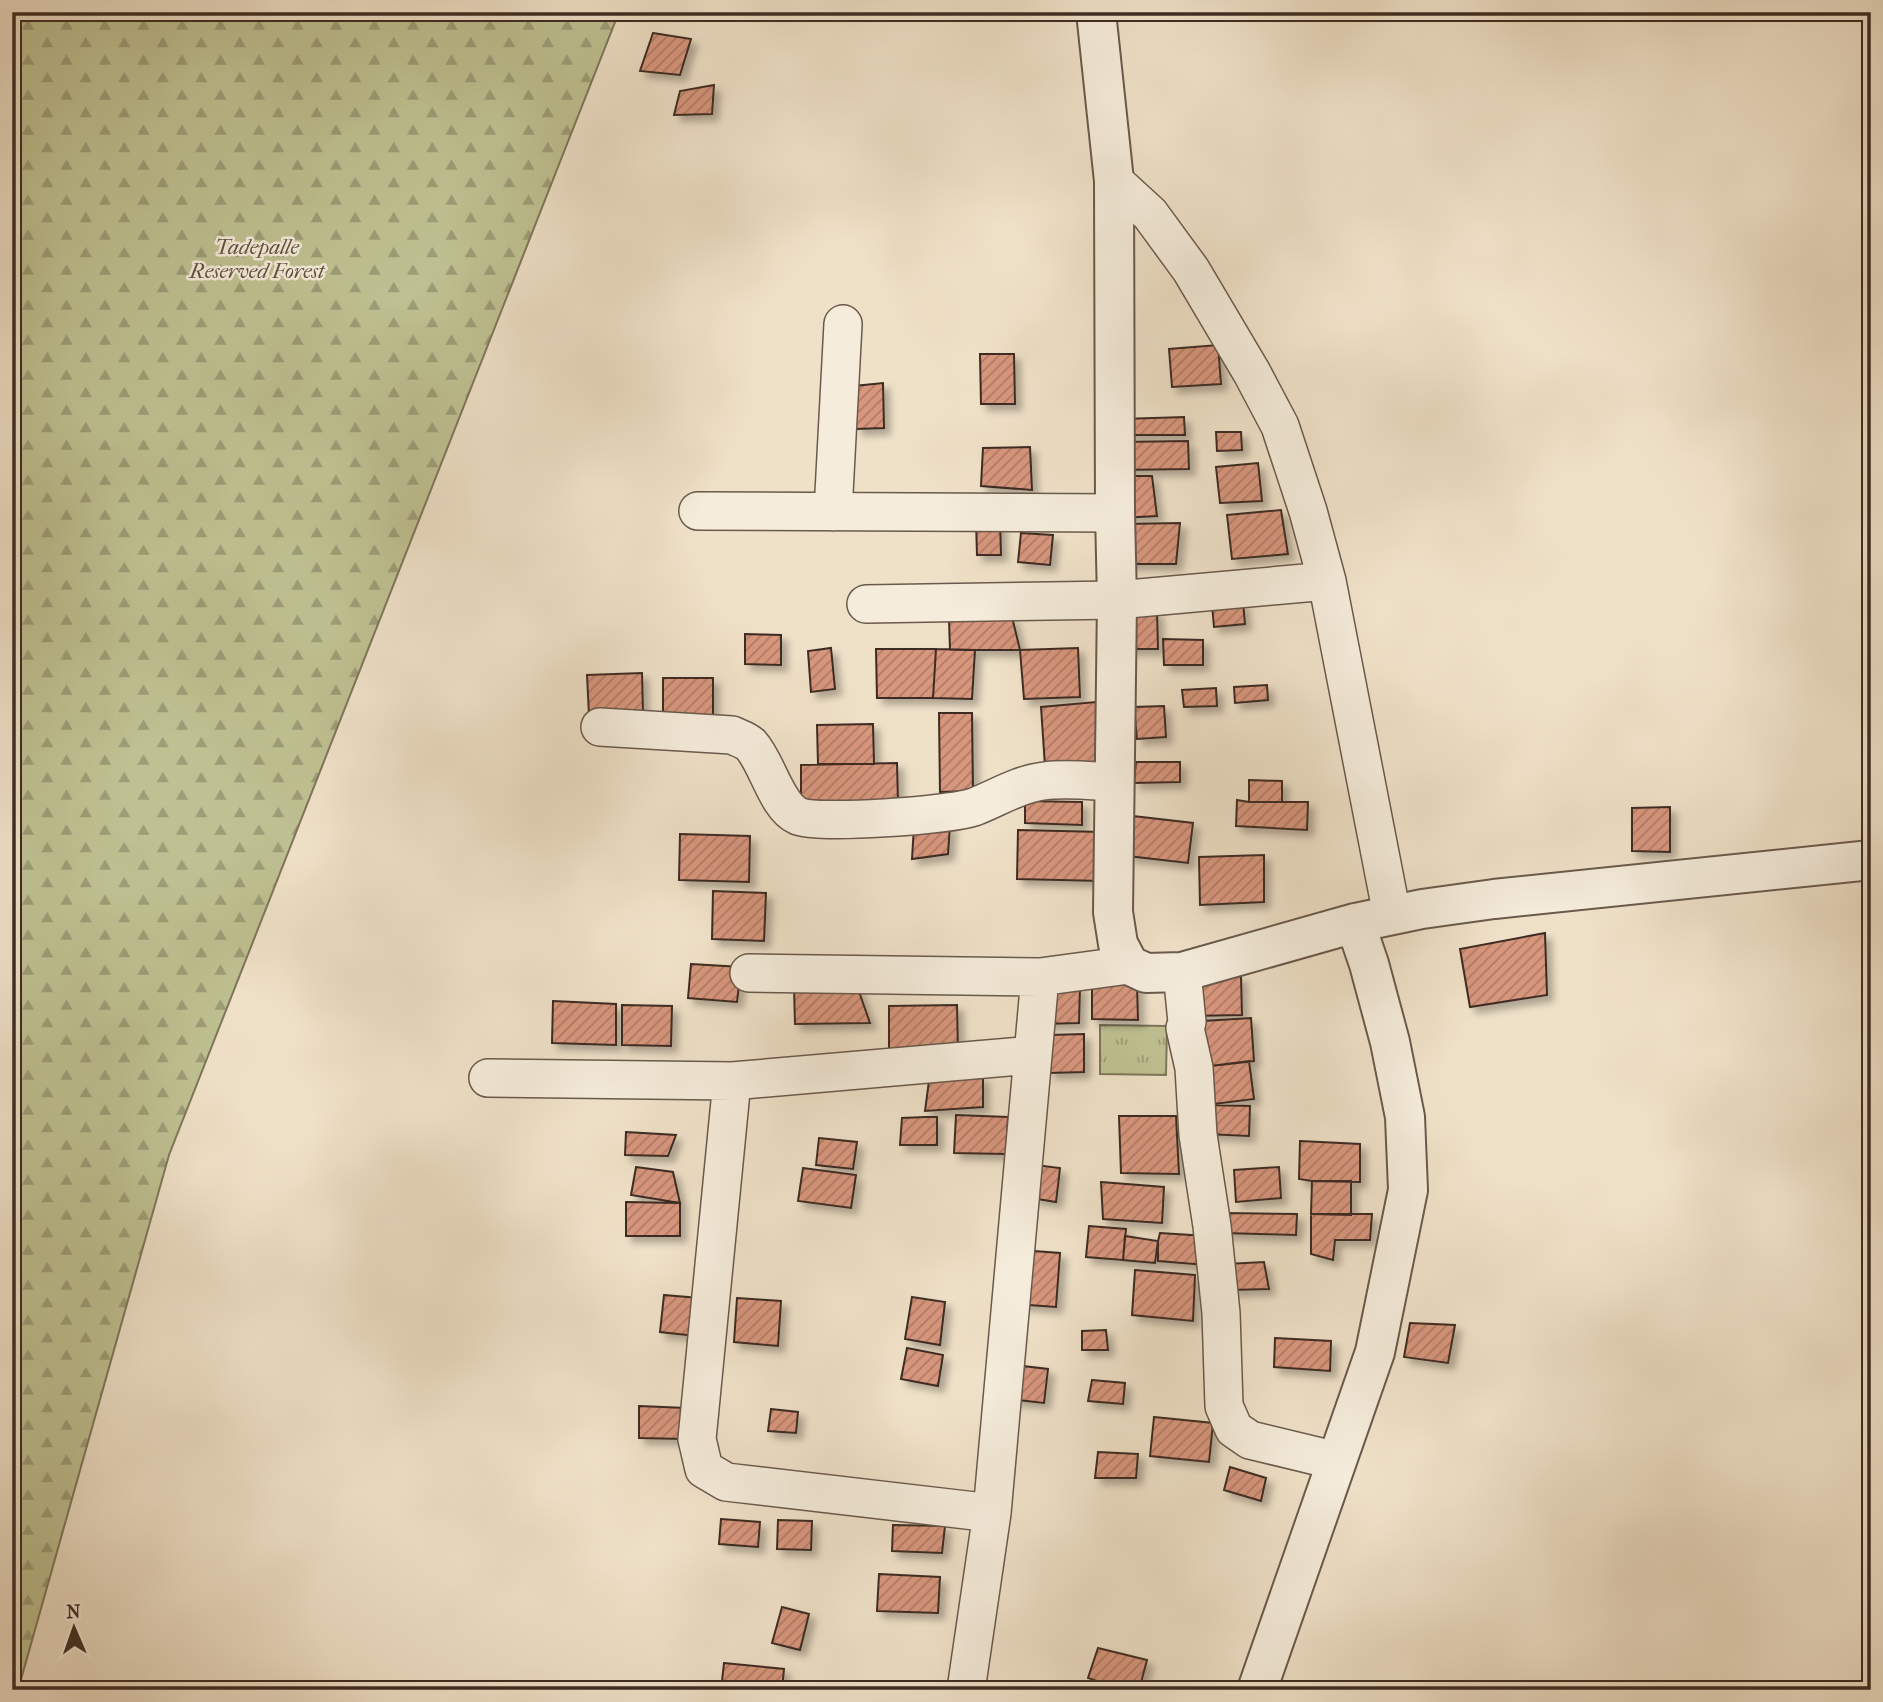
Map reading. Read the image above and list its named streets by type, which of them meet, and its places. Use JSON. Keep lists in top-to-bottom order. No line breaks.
{"parks":["Tadepalle Reserved Forest"],"north":"top"}
